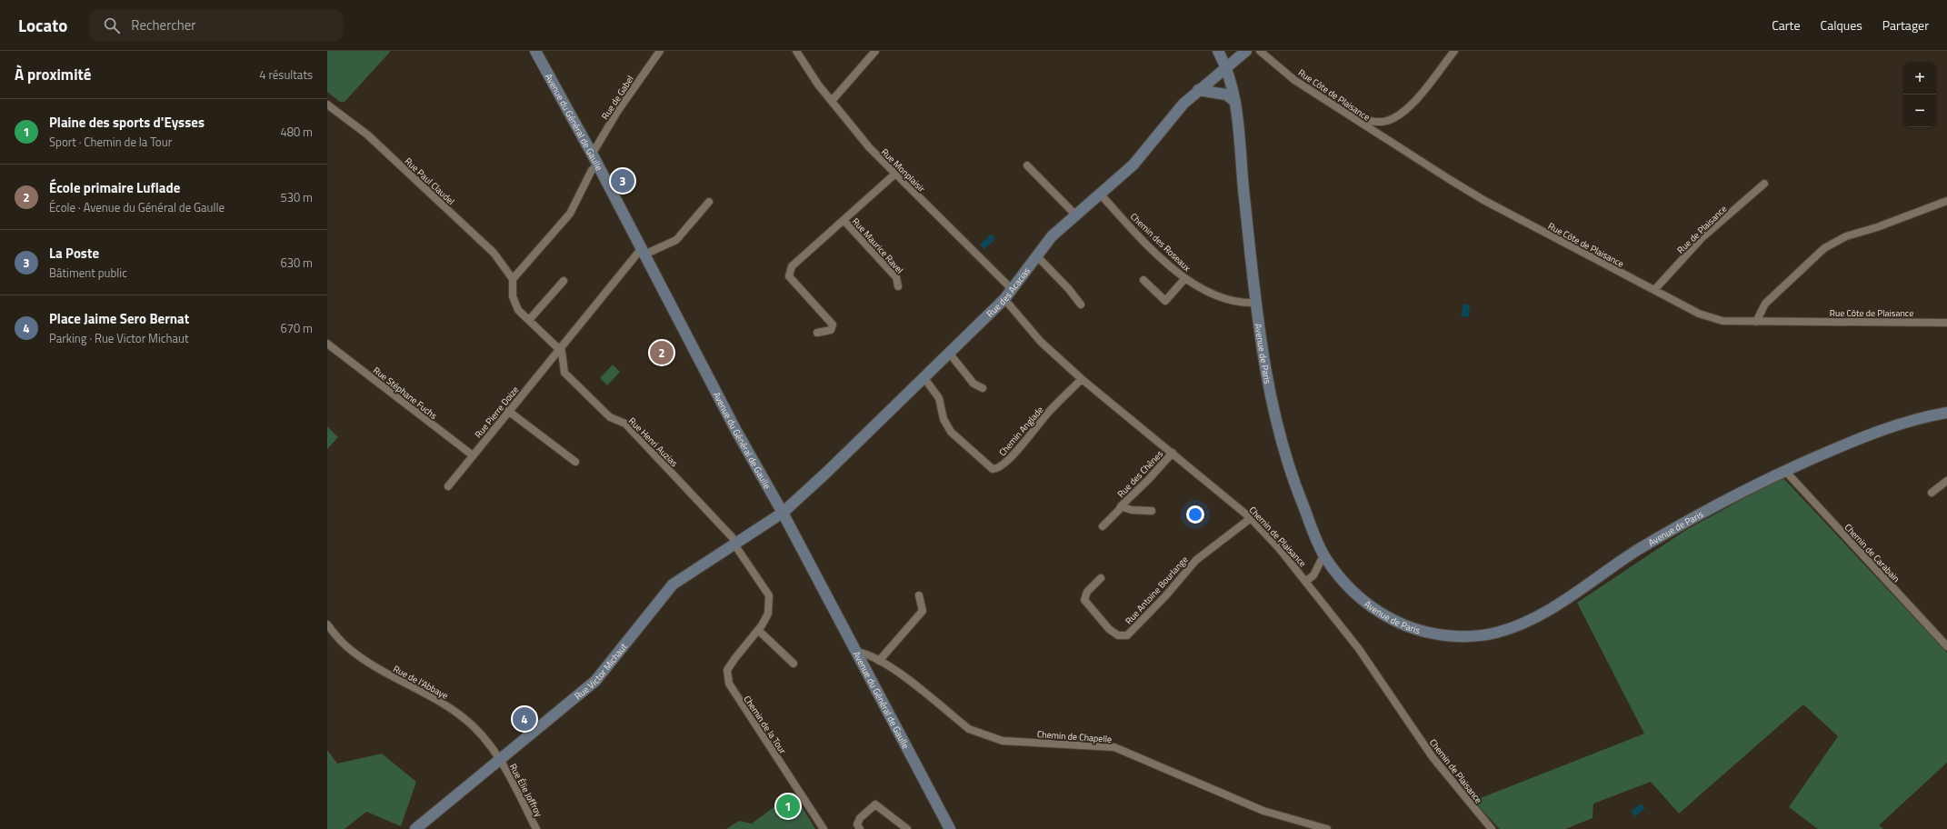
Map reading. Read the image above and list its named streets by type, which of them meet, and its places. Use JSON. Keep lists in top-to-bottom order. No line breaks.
{"streets":{"main road":["Avenue du Général de Gaulle","Rue des Acacias","Avenue de Paris","Rue Victor Michaut"],"street":["Rue Côte de Plaisance","Rue de Gabel","Rue Monplaisir","Rue Paul Claudel","Rue de Plaisance","Chemin des Roseaux","Rue Maurice Ravel","Rue Stéphane Fuchs","Rue Pierre Doize","Chemin Anglade","Rue Henri Auzias","Rue des Chênes","Chemin de Plaisance","Chemin de Carabain","Rue Antoine Bourlange","Rue de l'Abbaye","Chemin de la Tour","Chemin de Chapelle","Rue Élie Joffroy"]},"crossings":[["Rue Côte de Plaisance","Rue de Plaisance"],["Rue de Gabel","Avenue du Général de Gaulle"],["Avenue du Général de Gaulle","Rue des Acacias"],["Avenue du Général de Gaulle","Rue Pierre Doize"],["Avenue du Général de Gaulle","Rue Victor Michaut"],["Avenue du Général de Gaulle","Chemin de Chapelle"],["Rue Monplaisir","Rue Maurice Ravel"],["Rue Monplaisir","Rue des Acacias"],["Rue Paul Claudel","Rue Henri Auzias"],["Chemin des Roseaux","Rue des Acacias"],["Chemin des Roseaux","Avenue de Paris"],["Rue des Acacias","Avenue de Paris"],["Rue des Acacias","Chemin Anglade"],["Rue des Acacias","Chemin de Plaisance"],["Rue des Acacias","Rue Victor Michaut"],["Avenue de Paris","Chemin de Carabain"],["Rue Stéphane Fuchs","Rue Pierre Doize"],["Rue Pierre Doize","Rue Henri Auzias"],["Chemin Anglade","Chemin de Plaisance"],["Rue Henri Auzias","Rue Victor Michaut"],["Rue Henri Auzias","Chemin de la Tour"],["Rue des Chênes","Chemin de Plaisance"],["Chemin de Plaisance","Rue Antoine Bourlange"],["Rue Victor Michaut","Rue de l'Abbaye"],["Rue Victor Michaut","Chemin de la Tour"],["Rue Victor Michaut","Rue Élie Joffroy"],["Rue de l'Abbaye","Rue Élie Joffroy"]],"page":{"header":"Locato","search":"Rechercher","nav":["Carte","Calques","Partager"],"heading":["À proximité","4 résultats"],"map_buttons":["+","−"],"list":[{"mark":"1","name":"Plaine des sports d'Eysses","note":"Sport · Chemin de la Tour","value":"480 m"},{"mark":"2","name":"École primaire Luflade","note":"École · Avenue du Général de Gaulle","value":"530 m"},{"mark":"3","name":"La Poste","note":"Bâtiment public","value":"630 m"},{"mark":"4","name":"Place Jaime Sero Bernat","note":"Parking · Rue Victor Michaut","value":"670 m"}],"pins":["3","2","4","1"]}}
